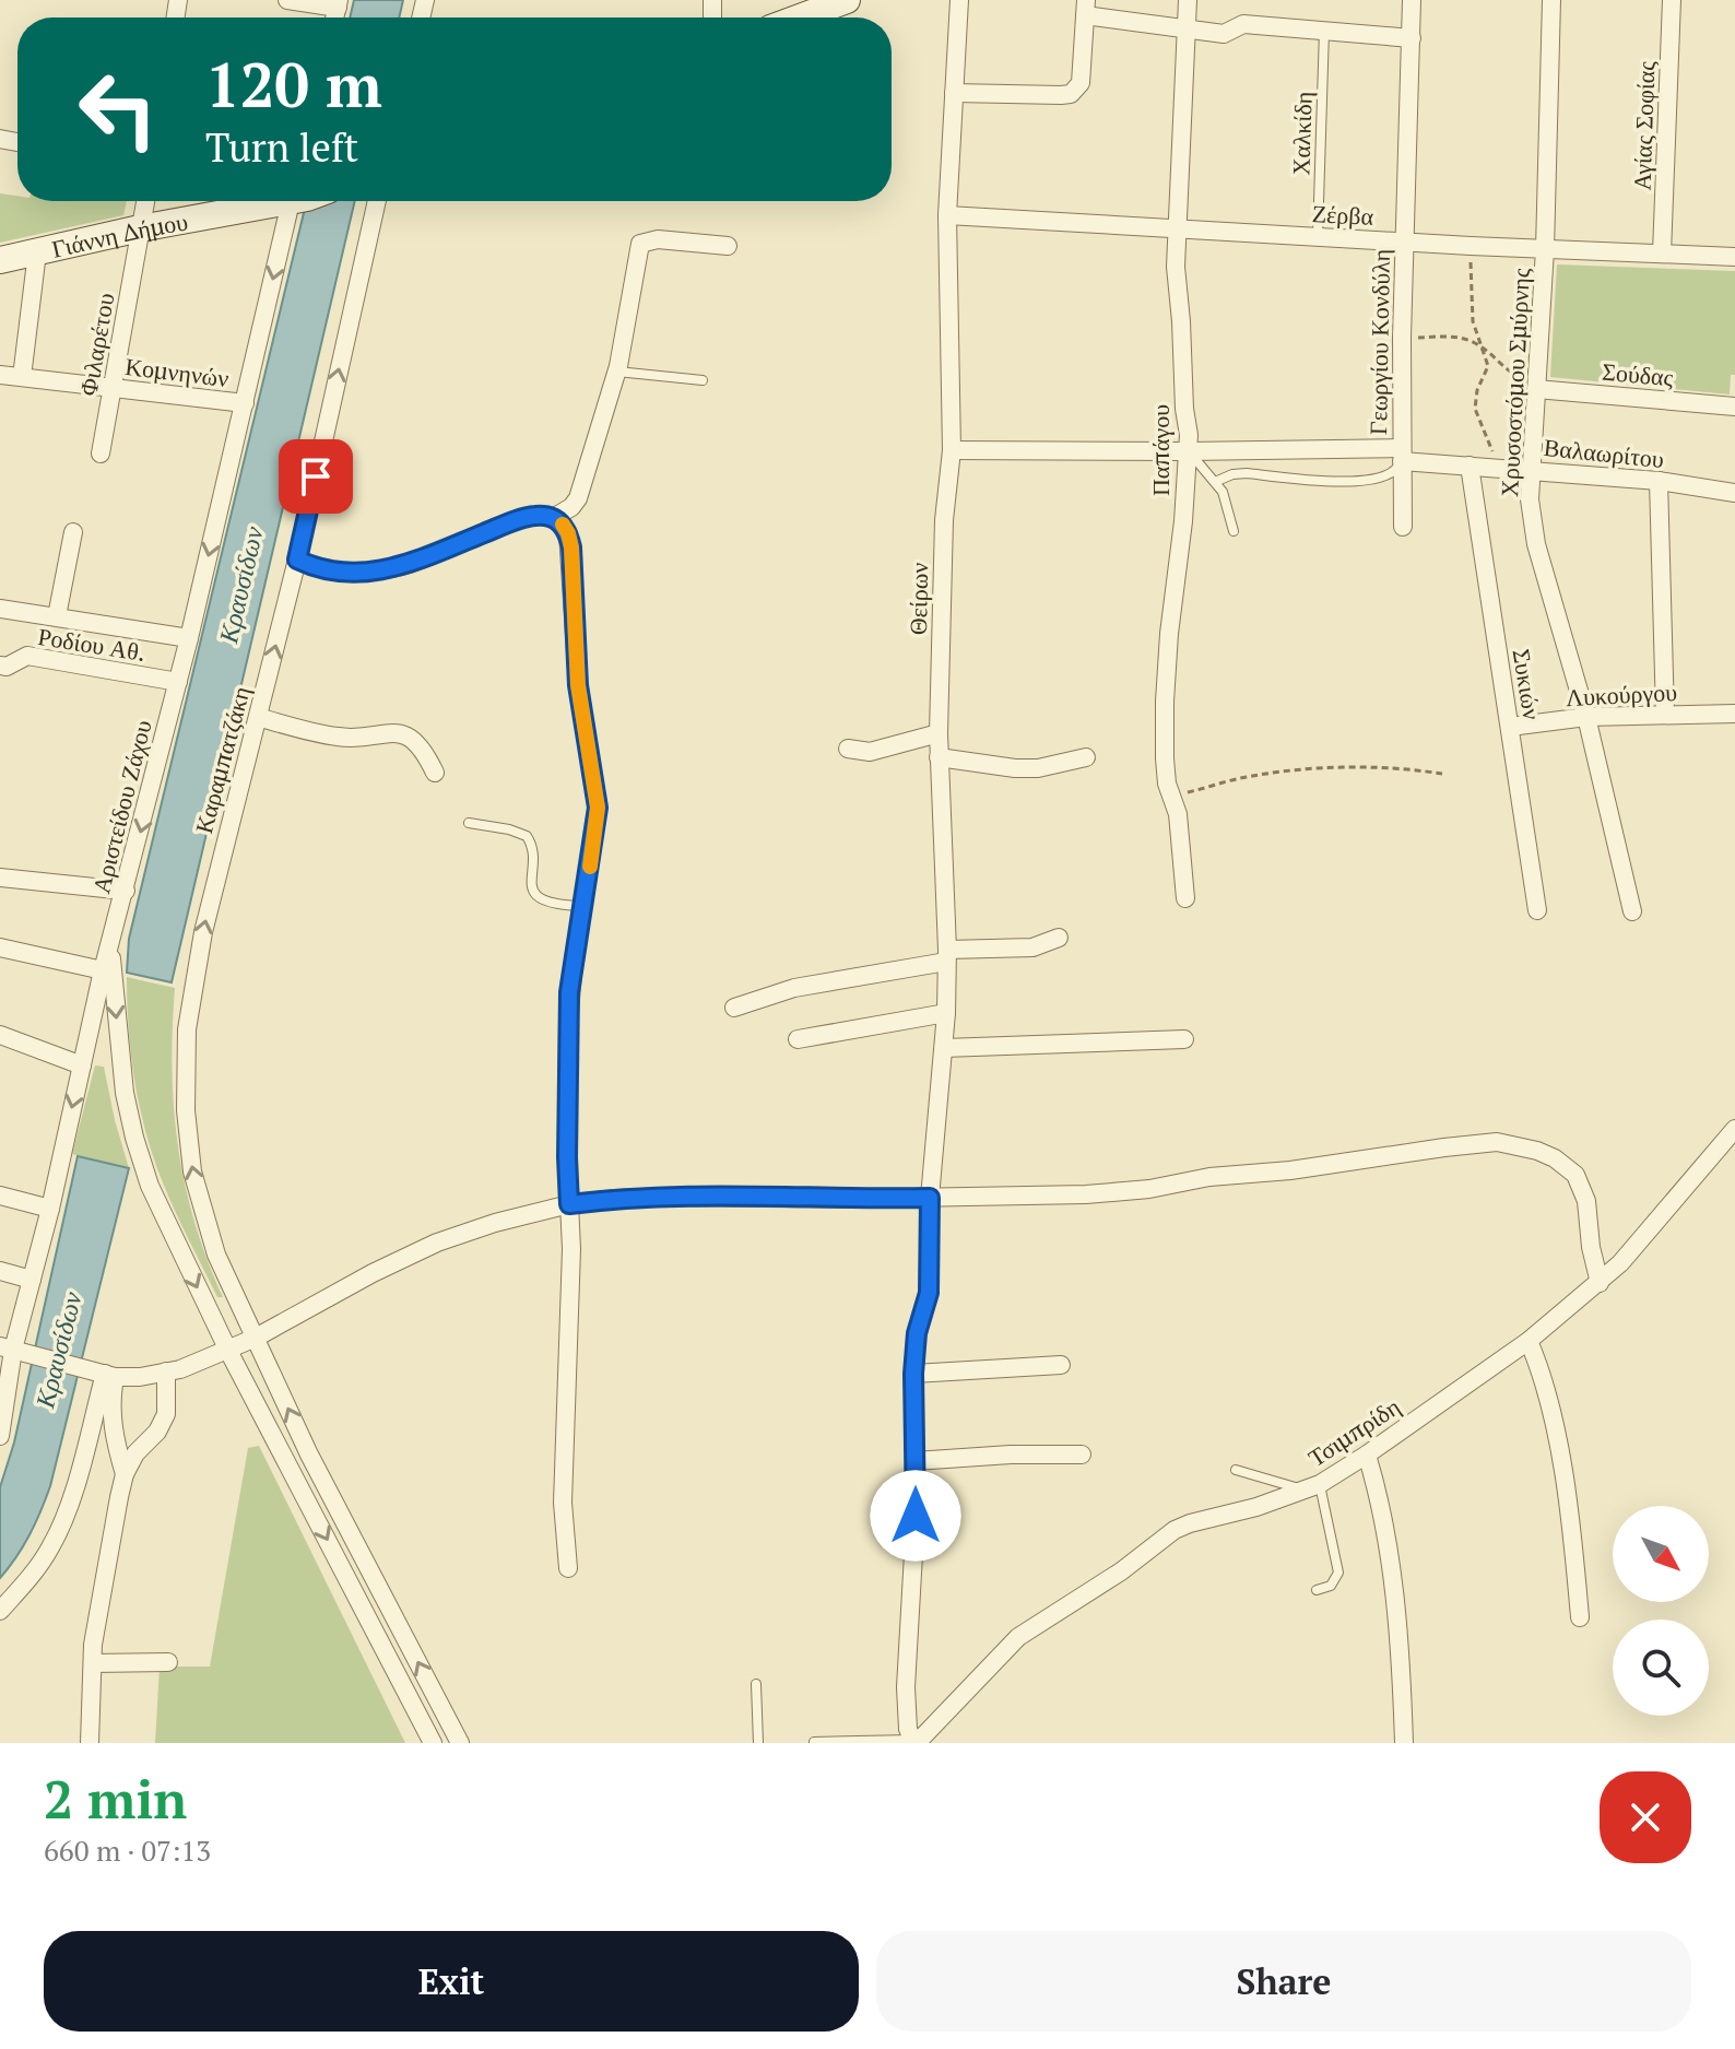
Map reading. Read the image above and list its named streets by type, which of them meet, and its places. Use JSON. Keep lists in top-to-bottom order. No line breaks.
{"streets":{"street":["Αγίας Σοφίας","Ζέρβα","Γιάννη Δήμου","Γεωργίου Κονδύλη","Φιλαρέτου","Κομνηνών","Σούδας","Χρυσοστόμου Σμύρνης","Παπάγου","Βαλαωρίτου","Θείρων","Ροδίου Αθ.","Συκιών","Λυκούργου","Καραμπατζάκη","Αριστείδου Ζάχου","Τσιμπρίδη"],"lane":["Χαλκίδη"]},"crossings":[["Αγίας Σοφίας","Ζέρβα"],["Χαλκίδη","Ζέρβα"],["Ζέρβα","Γεωργίου Κονδύλη"],["Ζέρβα","Χρυσοστόμου Σμύρνης"],["Ζέρβα","Παπάγου"],["Ζέρβα","Θείρων"],["Γιάννη Δήμου","Φιλαρέτου"],["Γεωργίου Κονδύλη","Βαλαωρίτου"],["Φιλαρέτου","Κομνηνών"],["Κομνηνών","Αριστείδου Ζάχου"],["Σούδας","Χρυσοστόμου Σμύρνης"],["Χρυσοστόμου Σμύρνης","Βαλαωρίτου"],["Χρυσοστόμου Σμύρνης","Λυκούργου"],["Παπάγου","Βαλαωρίτου"],["Βαλαωρίτου","Θείρων"],["Βαλαωρίτου","Συκιών"],["Θείρων","Τσιμπρίδη"],["Ροδίου Αθ.","Αριστείδου Ζάχου"],["Συκιών","Λυκούργου"]],"one_way":["Αριστείδου Ζάχου"],"water":["Κραυσίδων"],"north":"bottom right","page":{"turn":["120 m","Turn left"],"heading":["2 min","660 m · 07:13"],"buttons":["Exit","Share"]}}
